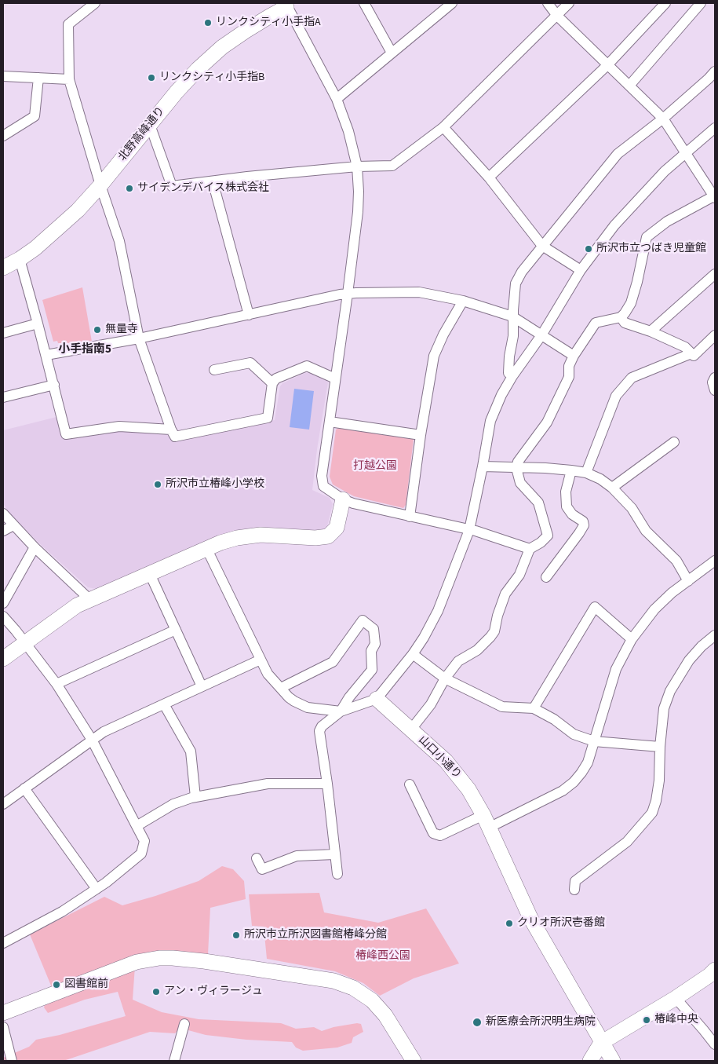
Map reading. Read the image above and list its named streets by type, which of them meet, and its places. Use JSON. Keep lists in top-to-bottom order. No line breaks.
{"streets":{"street":["北野高峰通り","山口小通り"]},"districts":["小手指南5"],"parks":["打越公園","椿峰西公園"],"places":["リンクシティ小手指A","リンクシティ小手指B","サイデンデバイス株式会社","所沢市立つばき児童館","無量寺","所沢市立椿峰小学校","クリオ所沢壱番館","所沢市立所沢図書館椿峰分館","図書館前","アン・ヴィラージュ","椿峰中央","新医療会所沢明生病院"]}
